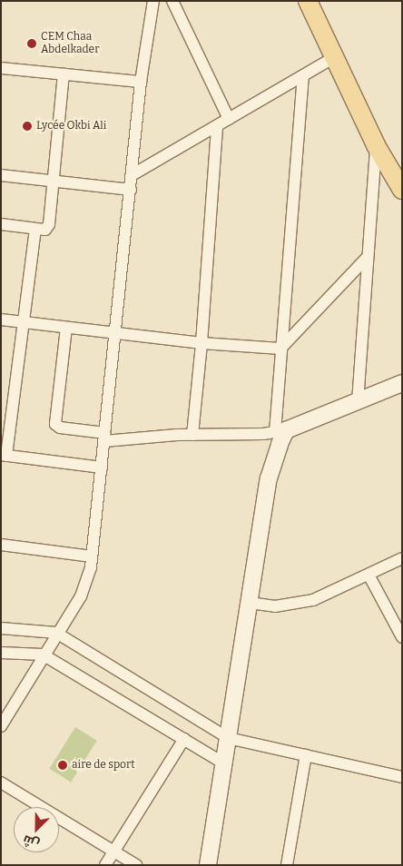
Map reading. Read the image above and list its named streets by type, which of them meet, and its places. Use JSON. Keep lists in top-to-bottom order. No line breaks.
{"places":["CEM Chaa Abdelkader","Lycée Okbi Ali","aire de sport"],"north":"bottom left"}
